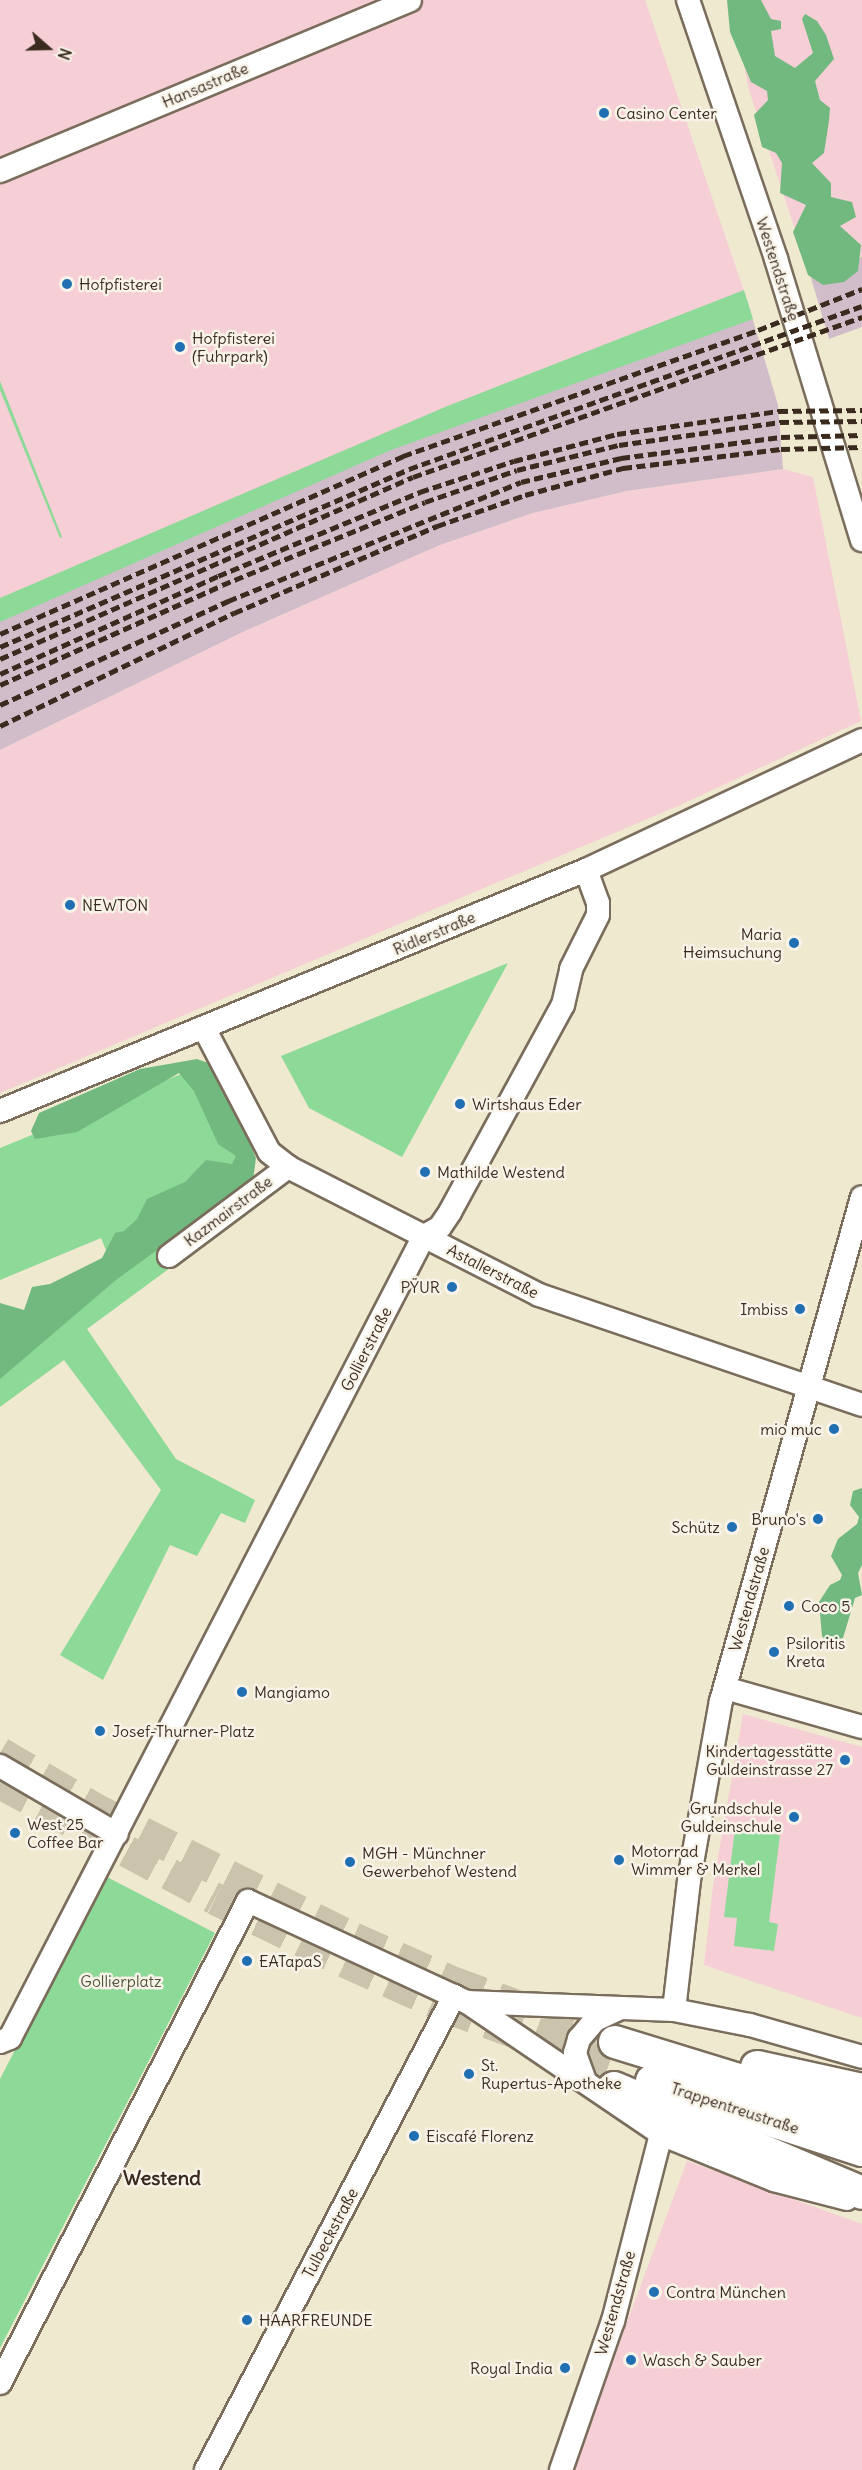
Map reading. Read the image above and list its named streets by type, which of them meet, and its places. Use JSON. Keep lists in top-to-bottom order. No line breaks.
{"streets":{"highway":["Trappentreustraße"],"street":["Hansastraße","Westendstraße","Ridlerstraße","Kazmairstraße","Astallerstraße","Gollierstraße","Tulbeckstraße"]},"crossings":[["Westendstraße","Astallerstraße"],["Westendstraße","Trappentreustraße"],["Ridlerstraße","Astallerstraße"],["Ridlerstraße","Gollierstraße"],["Kazmairstraße","Astallerstraße"],["Astallerstraße","Gollierstraße"],["Trappentreustraße","Tulbeckstraße"]],"districts":["Westend"],"parks":["Gollierplatz"],"places":["Casino Center","Hofpfisterei","Hofpfisterei (Fuhrpark)","NEWTON","Maria Heimsuchung","Wirtshaus Eder","Mathilde Westend","PŸUR","Imbiss","mio muc","Bruno's","Schütz","Coco 5","Psiloritis Kreta","Mangiamo","Josef-Thurner-Platz","Kindertagesstätte Guldeinstrasse 27","Grundschule Guldeinschule","West 25 Coffee Bar","Motorrad Wimmer & Merkel","MGH - Münchner Gewerbehof Westend","EATapaS","St. Rupertus-Apotheke","Eiscafé Florenz","Contra München","HAARFREUNDE","Wasch & Sauber","Royal India"],"north":"right"}
